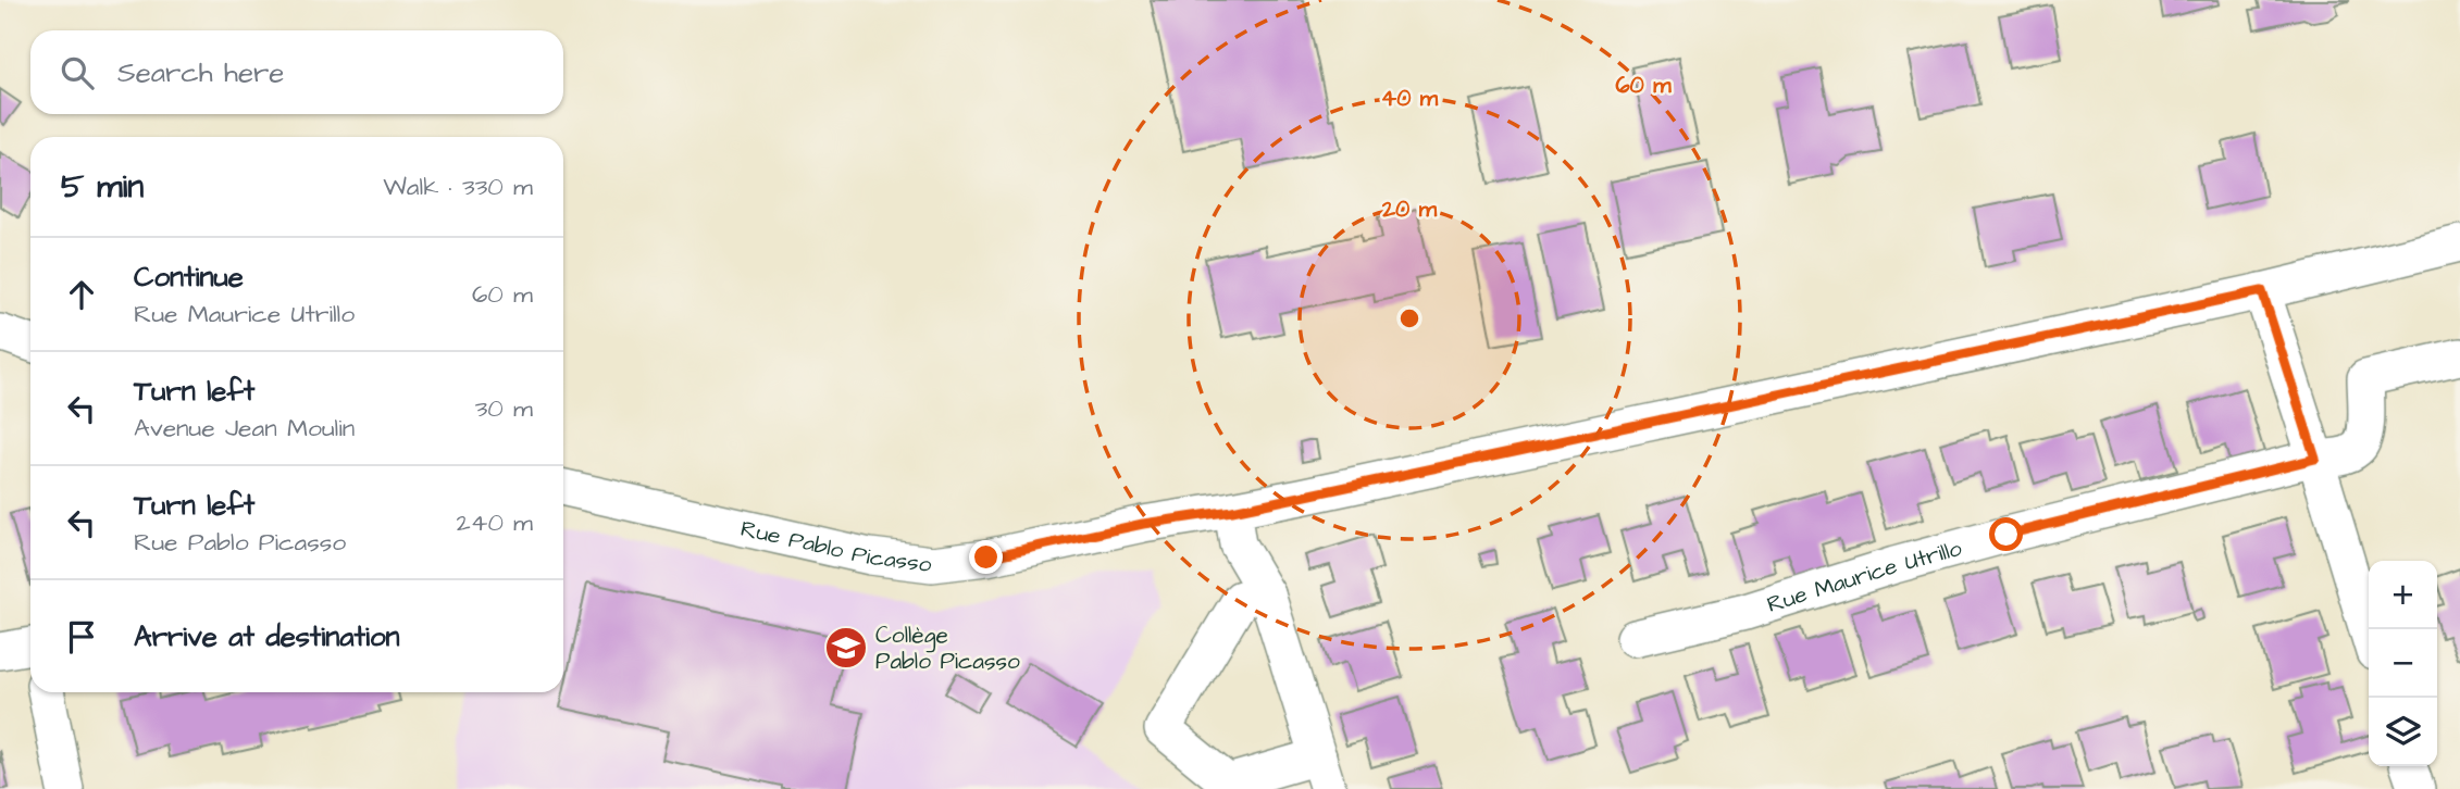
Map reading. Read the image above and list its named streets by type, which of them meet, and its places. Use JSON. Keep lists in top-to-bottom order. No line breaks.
{"streets":{"street":["Rue Pablo Picasso","Rue Maurice Utrillo"]},"places":{"school or university":["Collège Pablo Picasso"]},"page":{"search":"Search here","heading":["5 min","Walk · 330 m"],"list":[["Continue","Rue Maurice Utrillo","60 m"],["Turn left","Avenue Jean Moulin","30 m"],["Turn left","Rue Pablo Picasso","240 m"],"Arrive at destination"],"map_buttons":["+","−"]},"rings":["60 m","40 m","20 m"]}
